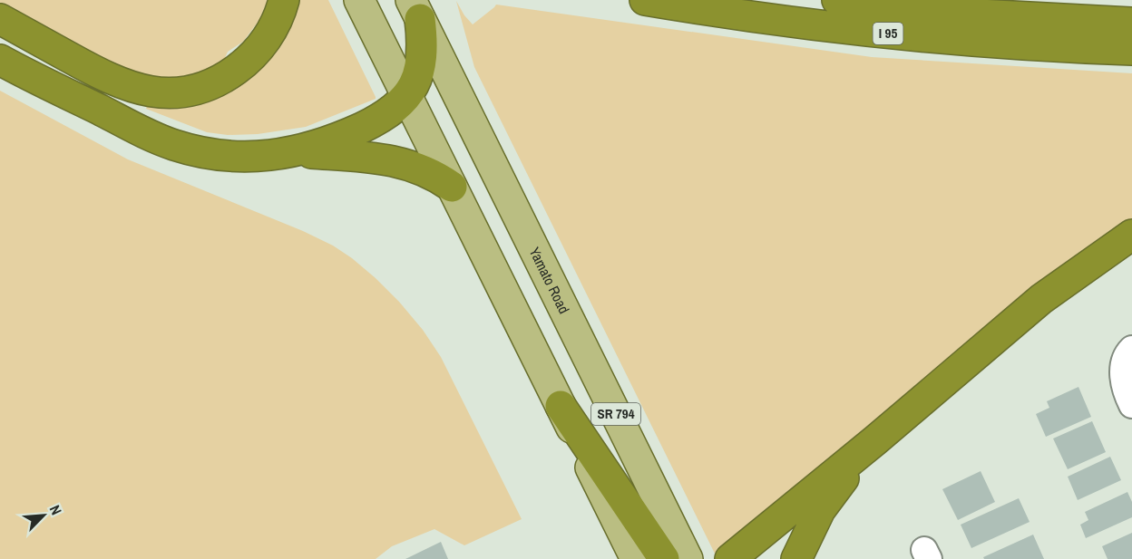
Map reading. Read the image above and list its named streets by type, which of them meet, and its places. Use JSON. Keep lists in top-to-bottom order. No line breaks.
{"streets":{"highway":["I 95"],"main road":["Yamato Road","SR 794"]},"north":"top right"}
